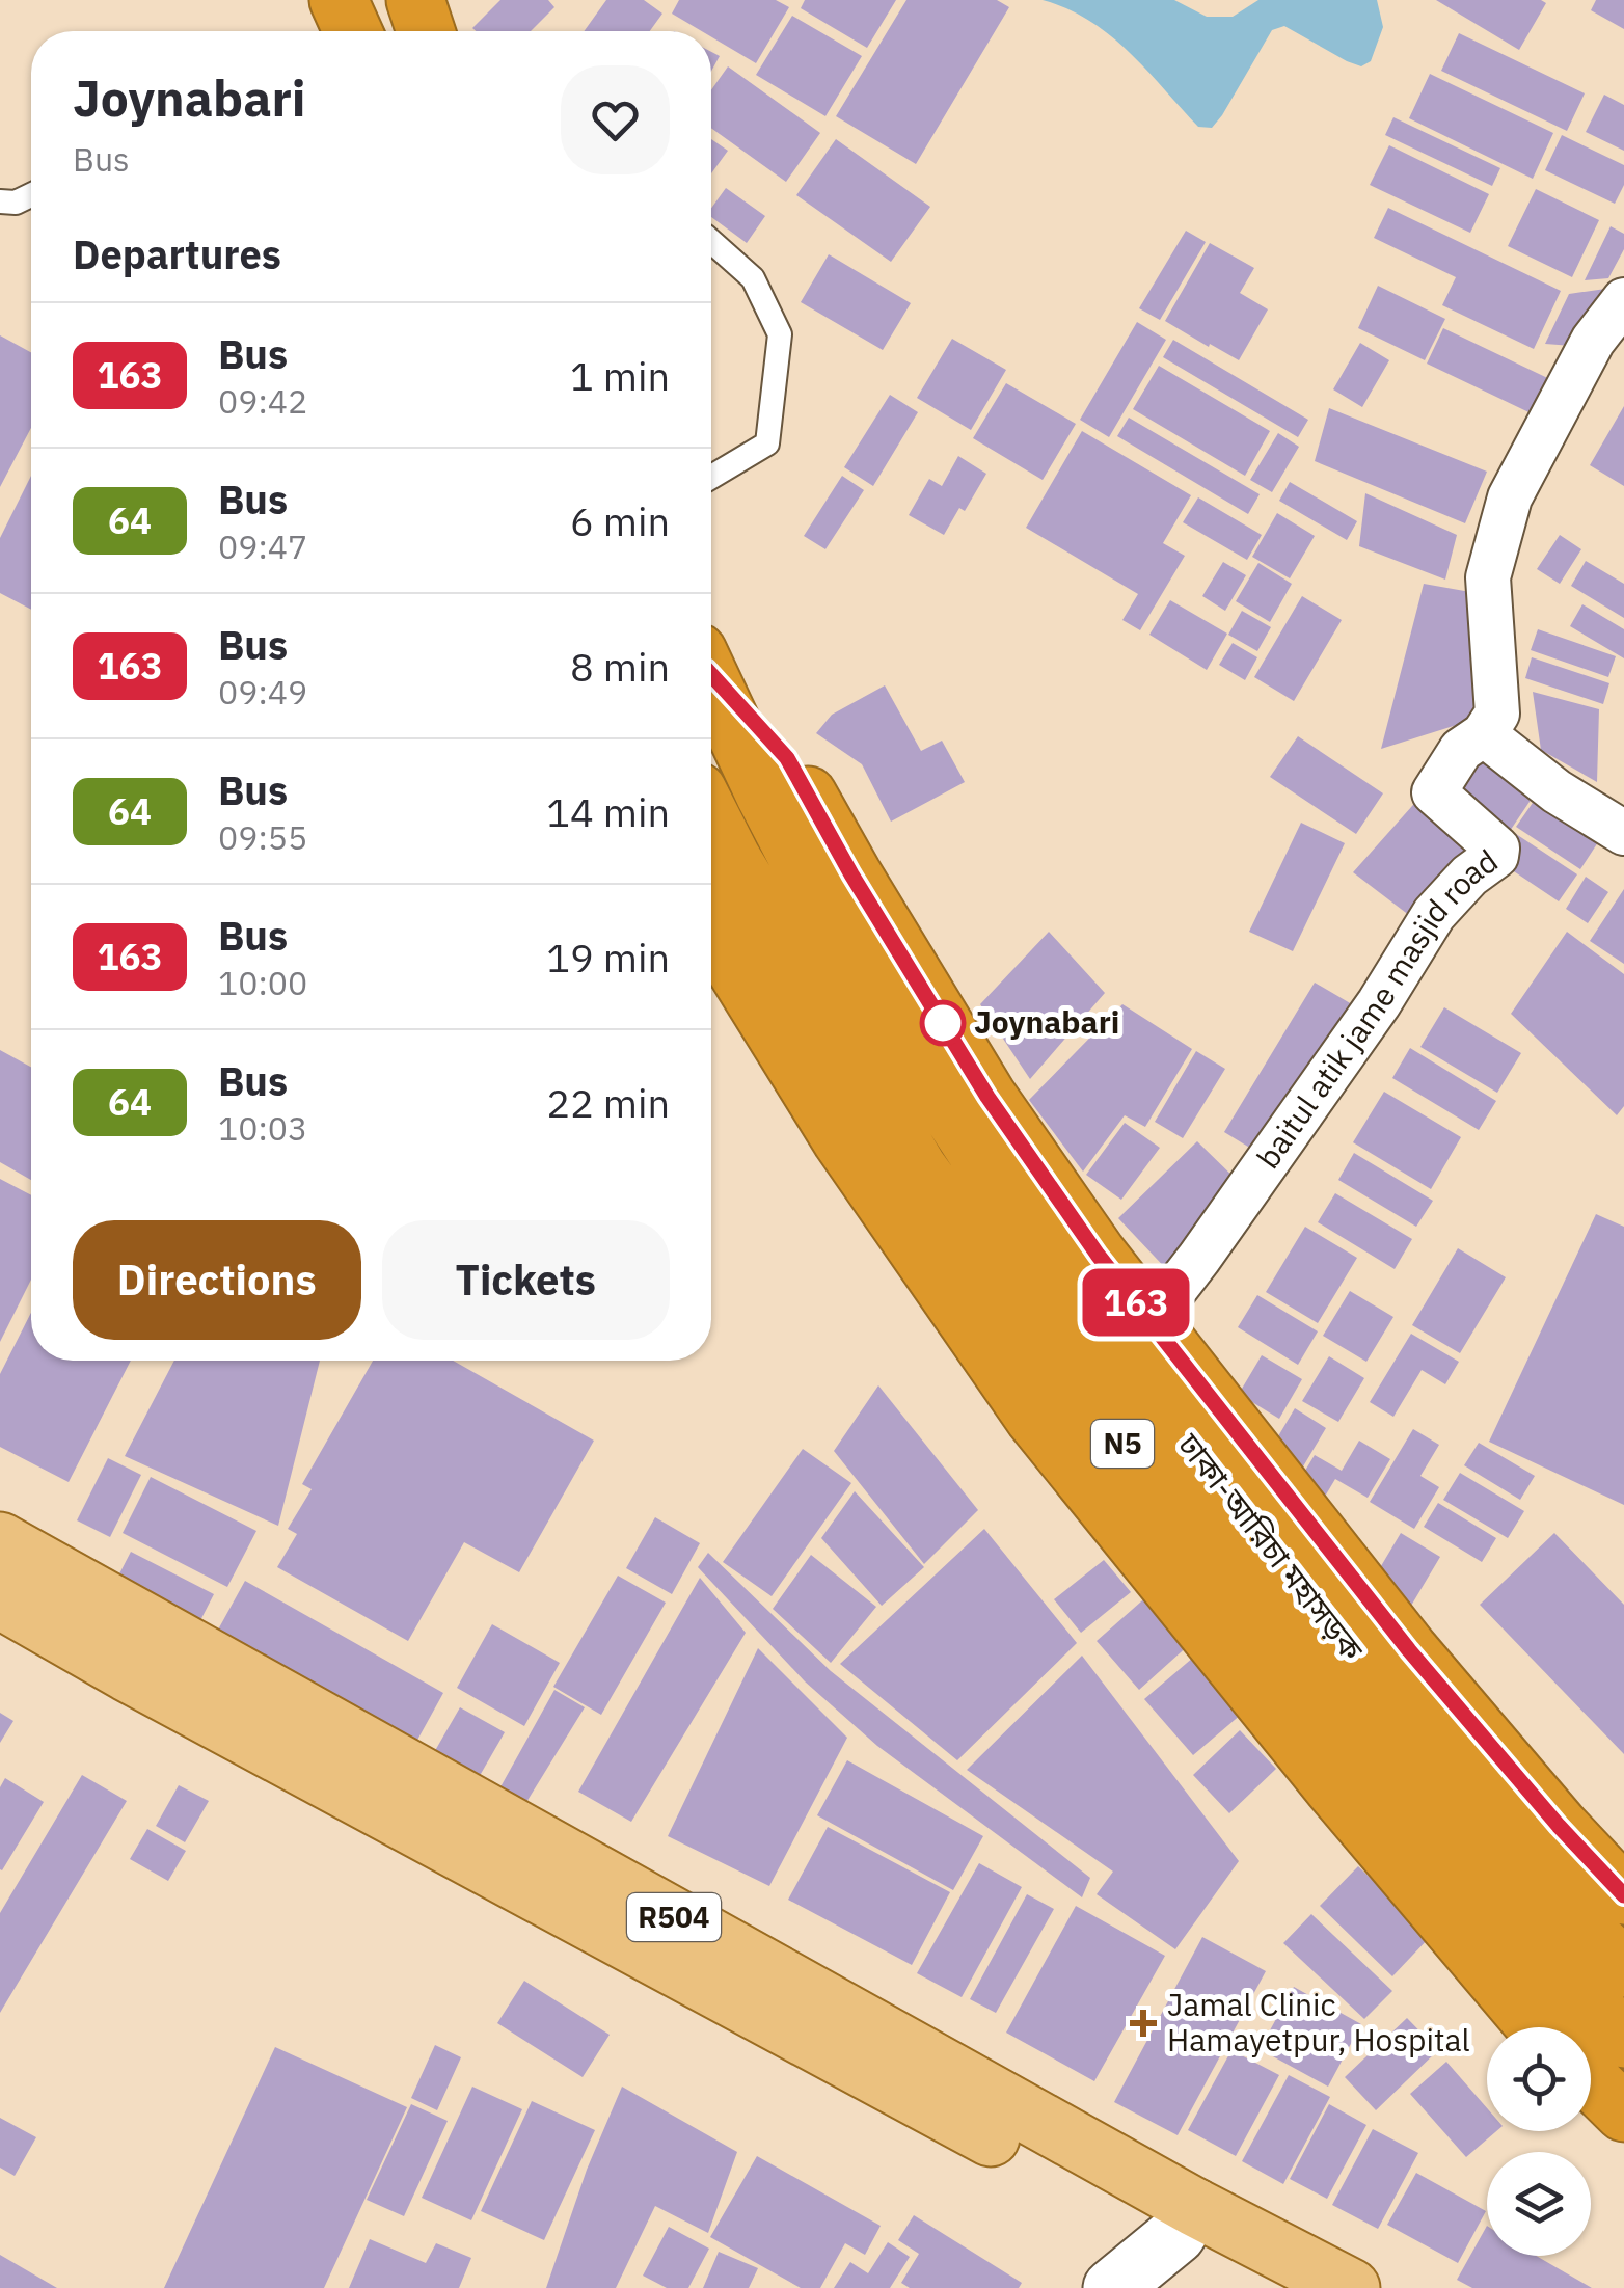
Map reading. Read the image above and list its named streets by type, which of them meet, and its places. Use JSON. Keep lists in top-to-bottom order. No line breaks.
{"streets":{"highway":["N5","ঢাকা-আরিচা মহাসড়ক"],"main road":["R504"],"street":["baitul atik jame masjid road"]},"places":{"other":["Joynabari"],"health":["Jamal Clinic Hamayetpur, Hospital"]},"lines":["bus line 163"],"page":{"on_map":"163","heading":[["Joynabari","Bus"],"Departures"],"list":[{"mark":"163","name":"Bus","note":"09:42","value":"1 min"},{"mark":"64","name":"Bus","note":"09:47","value":"6 min"},{"mark":"163","name":"Bus","note":"09:49","value":"8 min"},{"mark":"64","name":"Bus","note":"09:55","value":"14 min"},{"mark":"163","name":"Bus","note":"10:00","value":"19 min"},{"mark":"64","name":"Bus","note":"10:03","value":"22 min"}],"buttons":["Directions","Tickets"]}}
